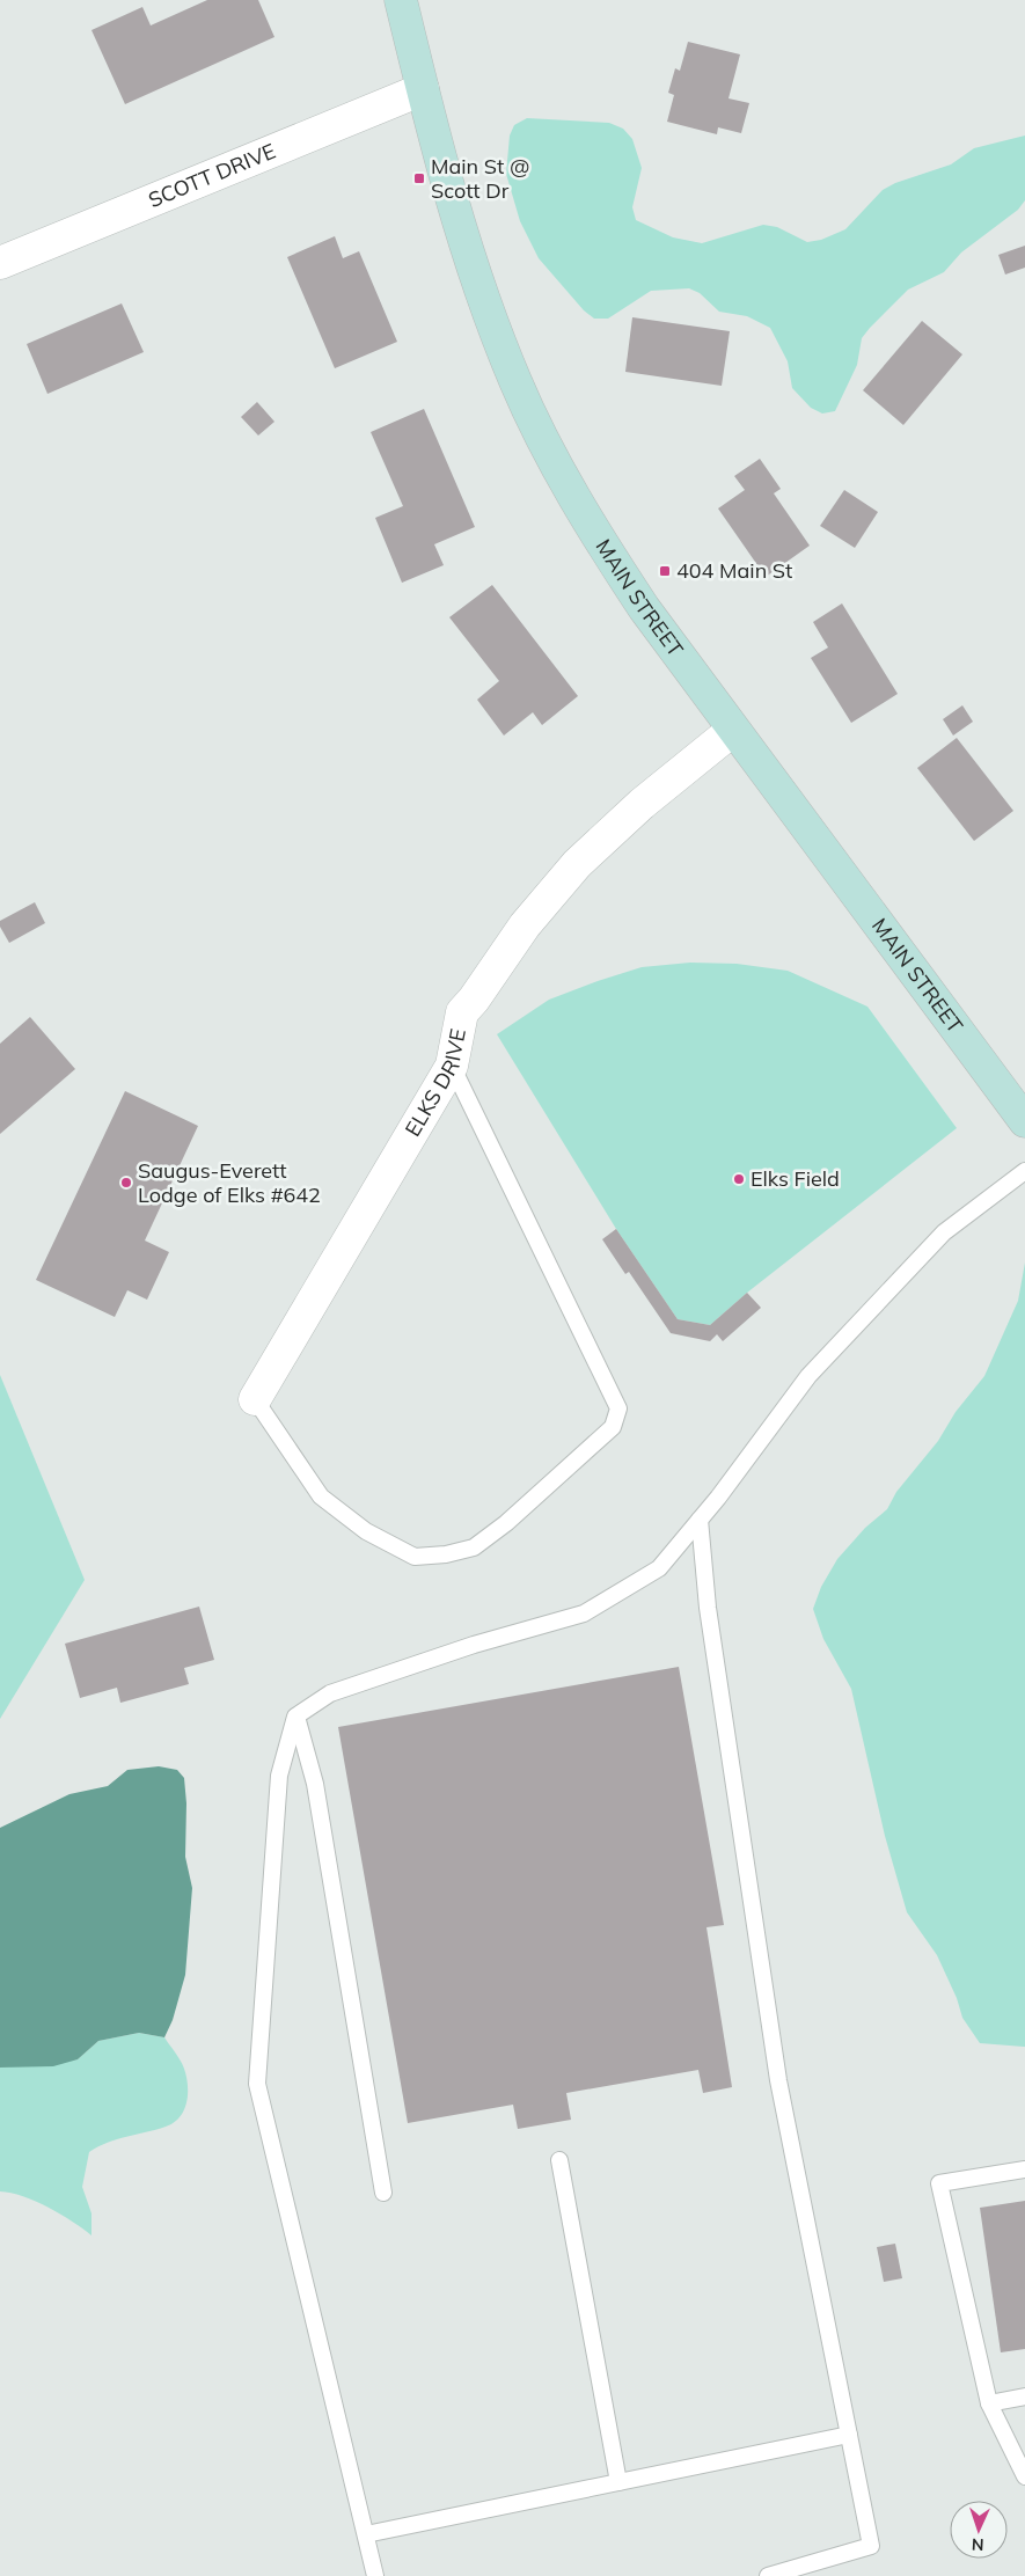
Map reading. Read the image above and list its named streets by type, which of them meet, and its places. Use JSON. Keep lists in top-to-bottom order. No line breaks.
{"streets":{"main road":["MAIN STREET"],"street":["SCOTT DRIVE","ELKS DRIVE"]},"crossings":[["SCOTT DRIVE","MAIN STREET"],["MAIN STREET","ELKS DRIVE"]],"places":{"transit":["Main St @ Scott Dr","404 Main St"],"other":["Elks Field","Saugus-Everett Lodge of Elks #642"]},"north":"bottom"}
